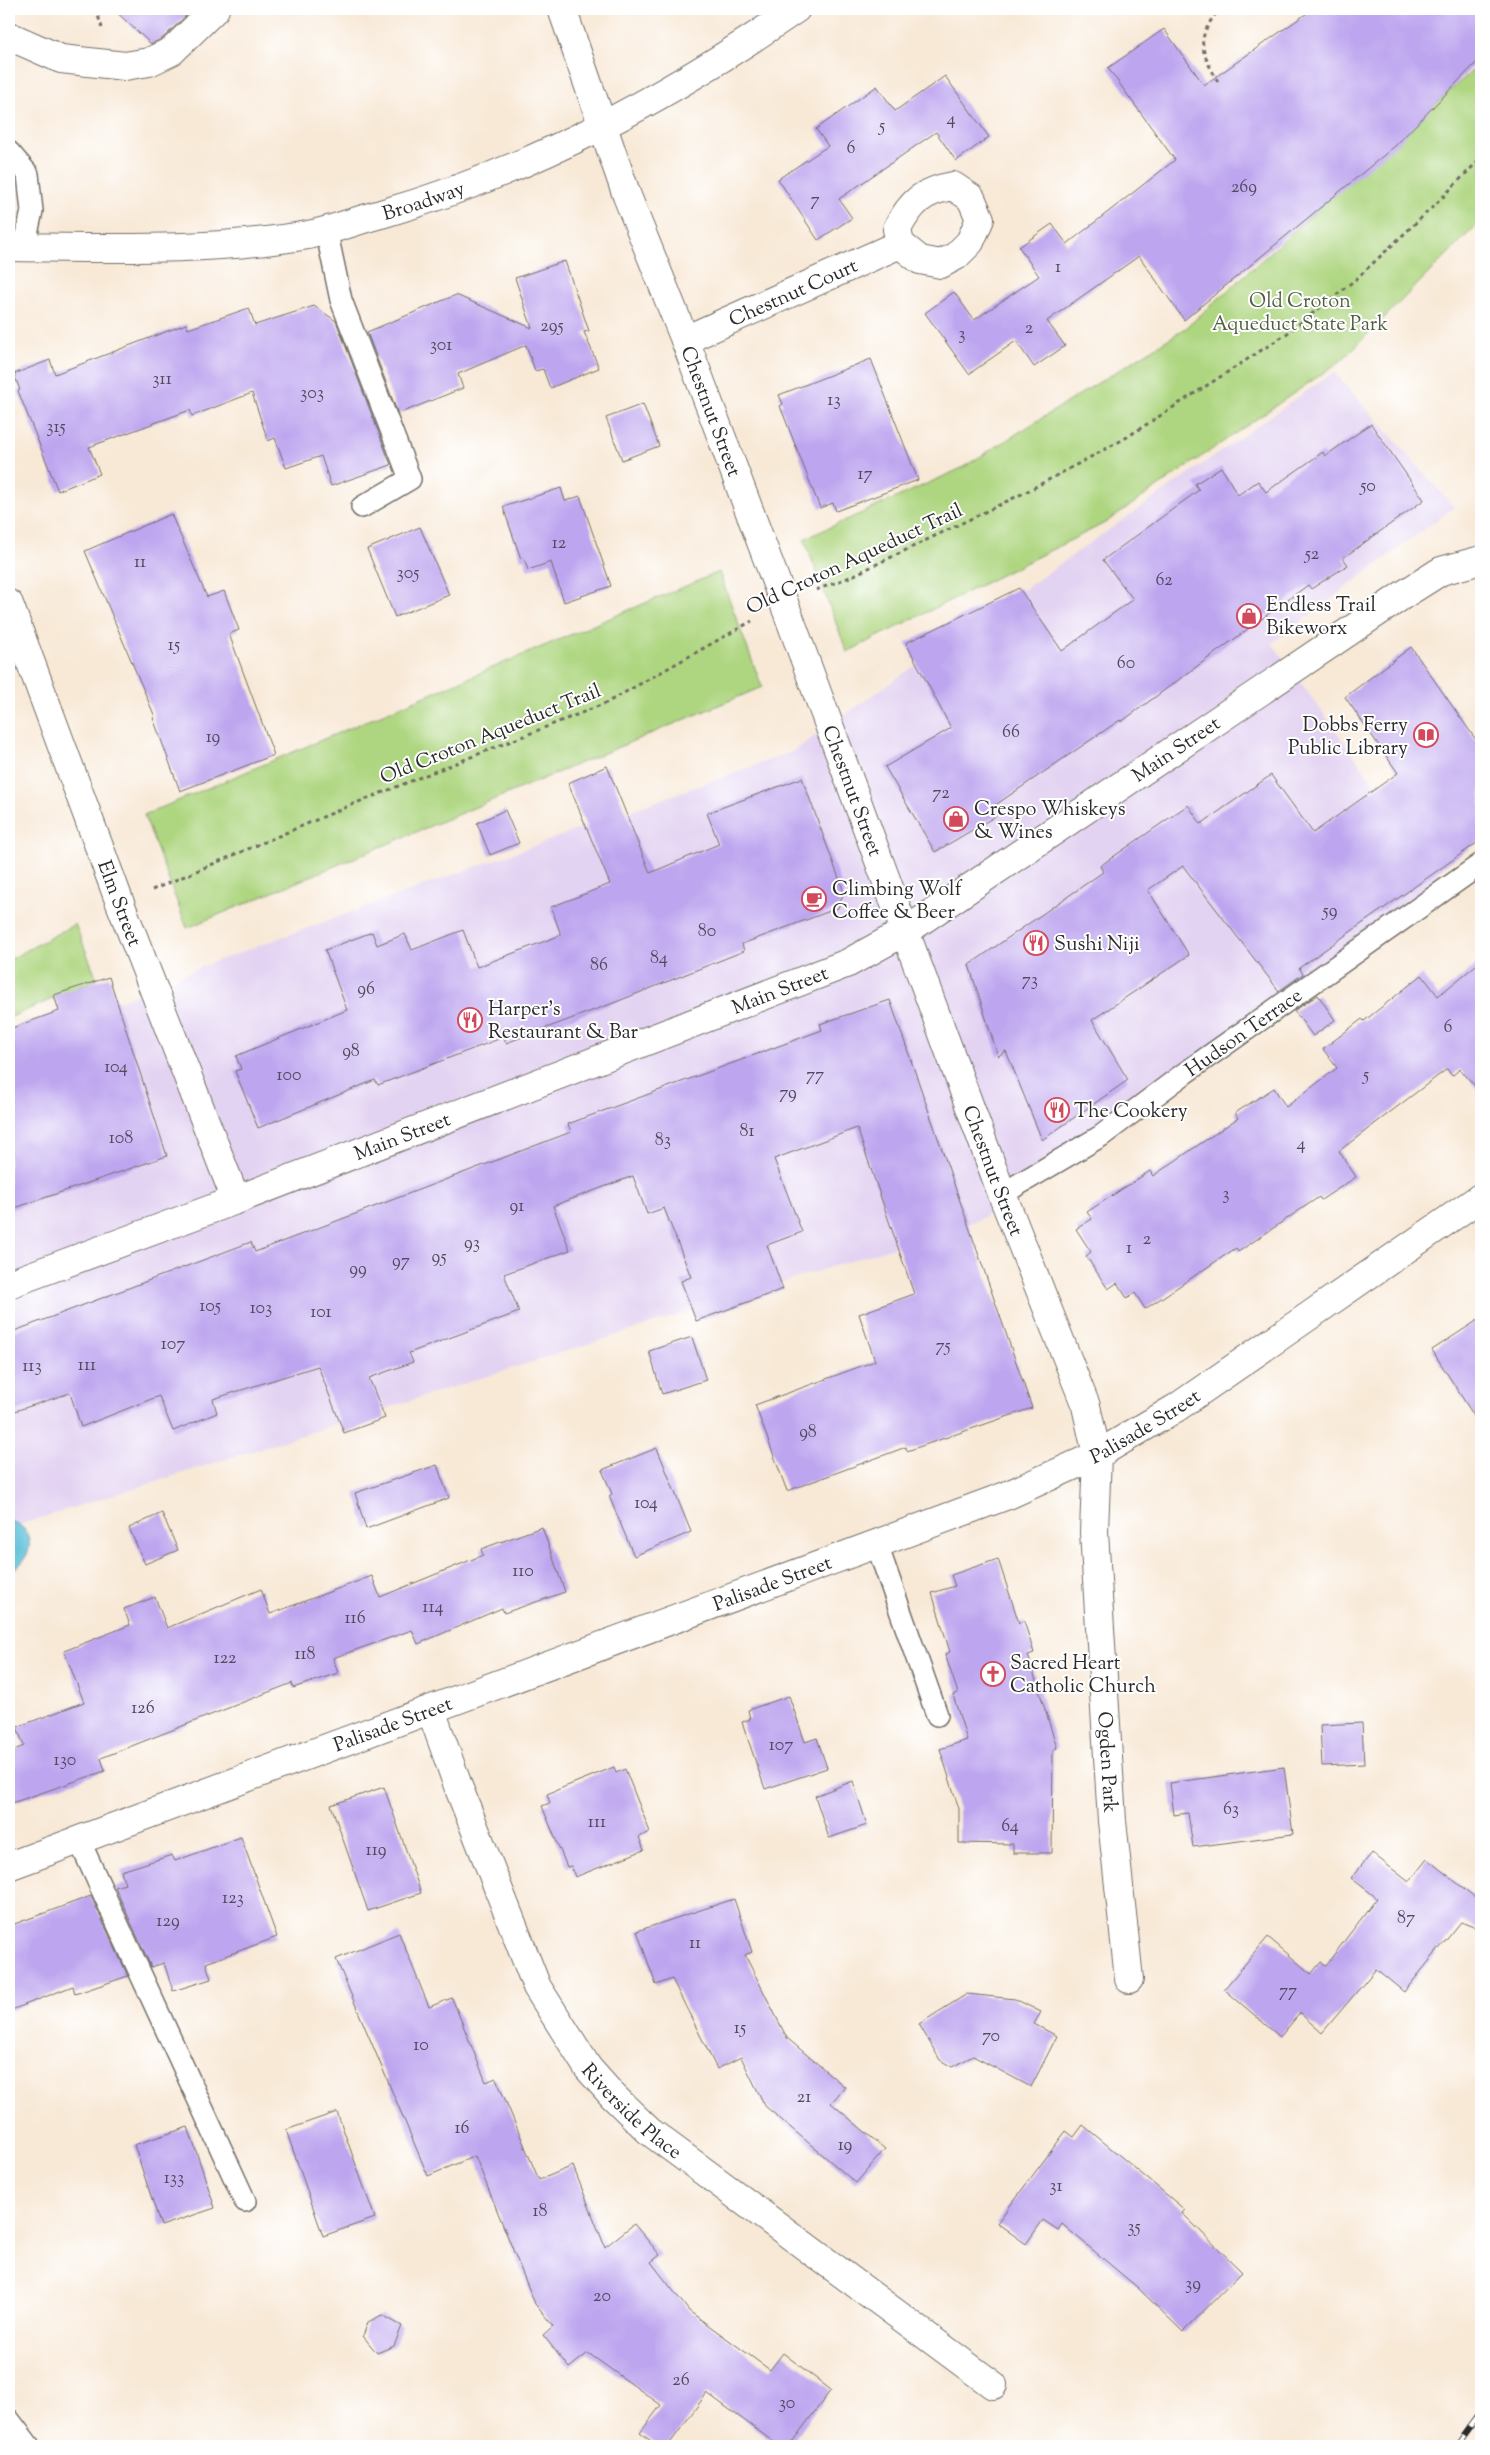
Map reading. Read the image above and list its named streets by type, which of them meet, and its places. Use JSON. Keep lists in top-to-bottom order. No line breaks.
{"streets":{"street":["Broadway","Chestnut Court","Chestnut Street","Main Street","Elm Street","Palisade Street","Ogden Park","Riverside Place"],"lane":["Hudson Terrace"],"path":["Old Croton Aqueduct Trail"]},"crossings":[["Broadway","Chestnut Street"],["Chestnut Court","Chestnut Street"],["Chestnut Street","Old Croton Aqueduct Trail"],["Chestnut Street","Main Street"],["Chestnut Street","Hudson Terrace"],["Chestnut Street","Palisade Street"],["Chestnut Street","Ogden Park"],["Old Croton Aqueduct Trail","Elm Street"],["Main Street","Elm Street"],["Palisade Street","Ogden Park"],["Palisade Street","Riverside Place"]],"parks":["Old Croton Aqueduct State Park"],"places":{"shop":["Endless Trail Bikeworx","Crespo Whiskeys & Wines"],"library":["Dobbs Ferry Public Library"],"cafe":["Climbing Wolf Coffee & Beer"],"restaurant":["Sushi Niji","Harper's Restaurant & Bar","The Cookery"],"church":["Sacred Heart Catholic Church"]},"house_numbers":["4","5","6","269","7","1","295","2","3","301","311","303","13","315","17","50","12","52","11","305","62","15","60","66","19","72","59","80","84","86","73","96","6","98","104","100","77","5","79","81","108","83","4","3","91","2","93","1","95","97","99","105","103","101","107","75","111","113","98","104","110","114","116","118","122","126","107","130","63","111","64","119","123","87","129","11","77","15","70","10","21","16","19","133","31","18","35","39","20","26","30"]}
